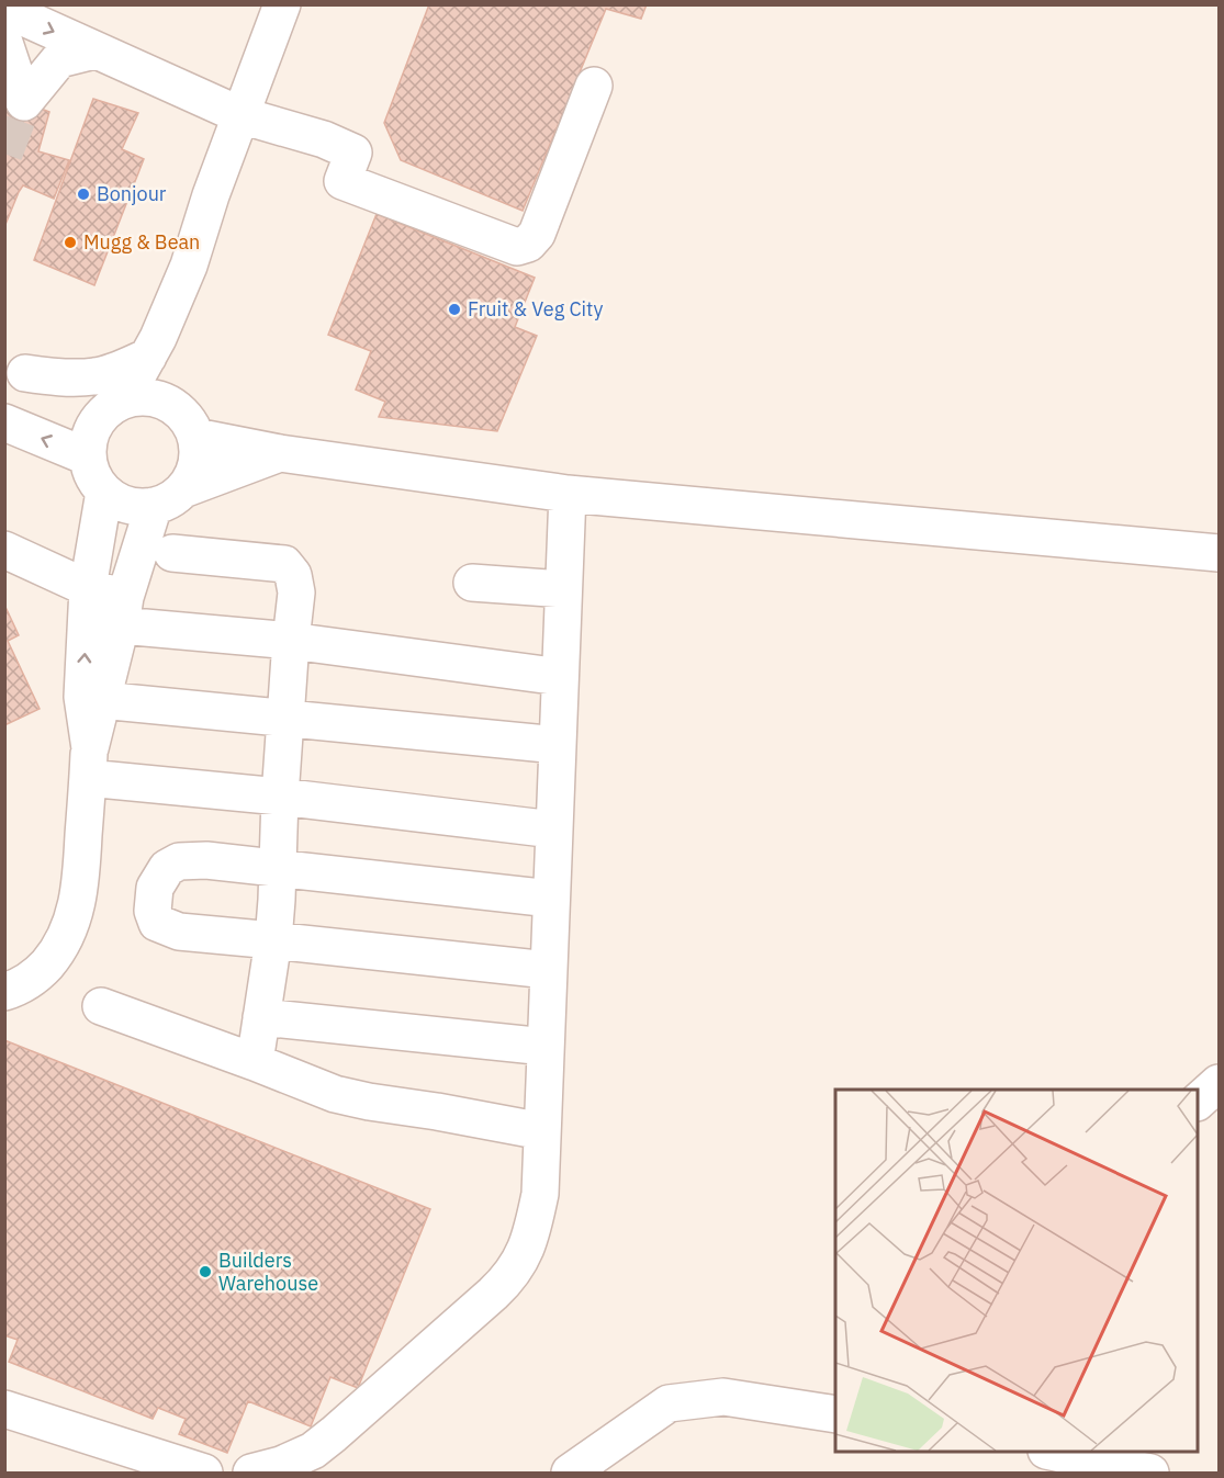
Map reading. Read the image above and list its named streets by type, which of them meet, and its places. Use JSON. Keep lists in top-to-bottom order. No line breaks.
{"places":["Bonjour","Mugg & Bean","Fruit & Veg City","Builders Warehouse"]}
